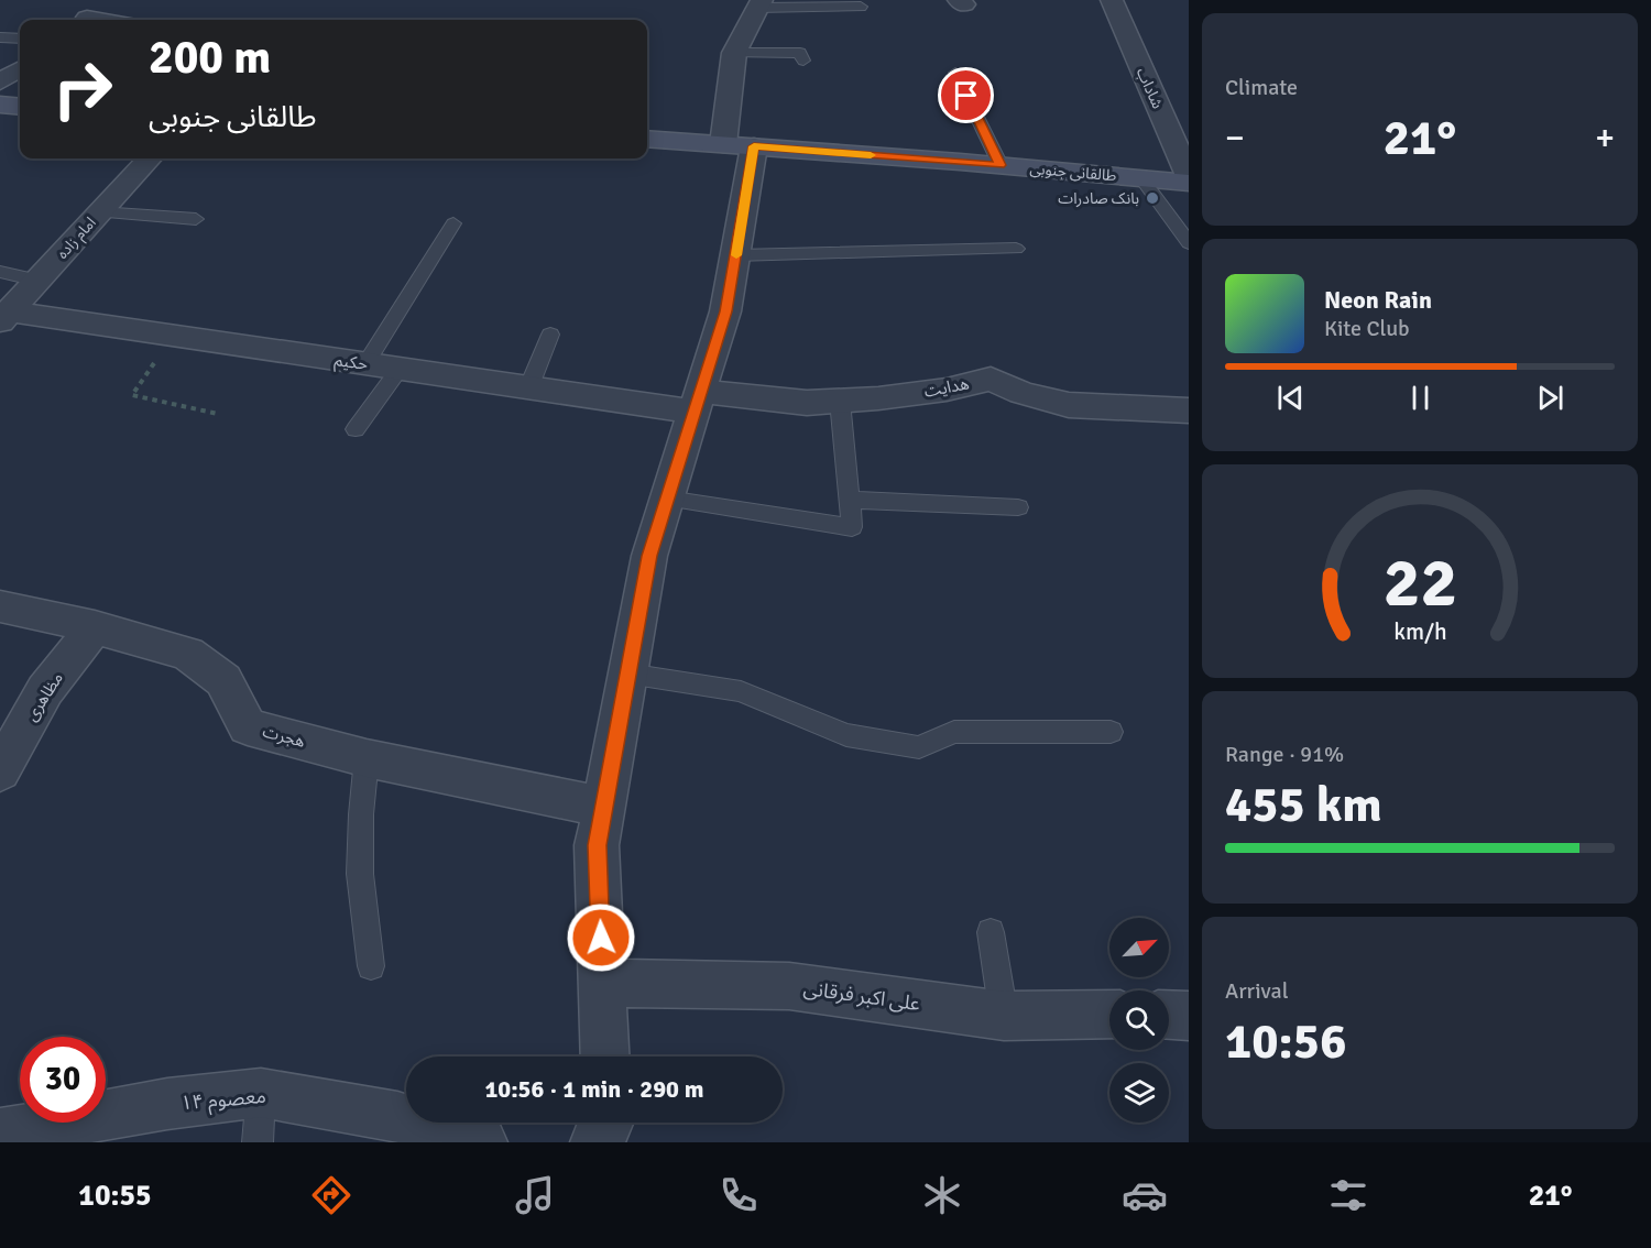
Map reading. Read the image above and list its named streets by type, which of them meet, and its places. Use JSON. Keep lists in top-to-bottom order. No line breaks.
{"streets":{"street":["شاداب","طالقانی جنوبی","امام زاده","حکیم","هدایت","مظاهری","هجرت","علی اکبر فرقانی","۱۴ معصوم"]},"crossings":[["امام زاده","حکیم"],["حکیم","هدایت"],["مظاهری","هجرت"]],"places":["بانک صادرات"],"north":"top right","page":{"tile":["Climate",["Range · 91%","455 km"],["Arrival","10:56"]],"turn":["200 m","طالقانی جنوبی"],"heat":["−","21°","+"],"song":["Neon Rain","Kite Club"],"limit":"30","trip":"10:56 · 1 min · 290 m","tabs":["10:55","21°"],"gauge":["22","km/h"]}}
